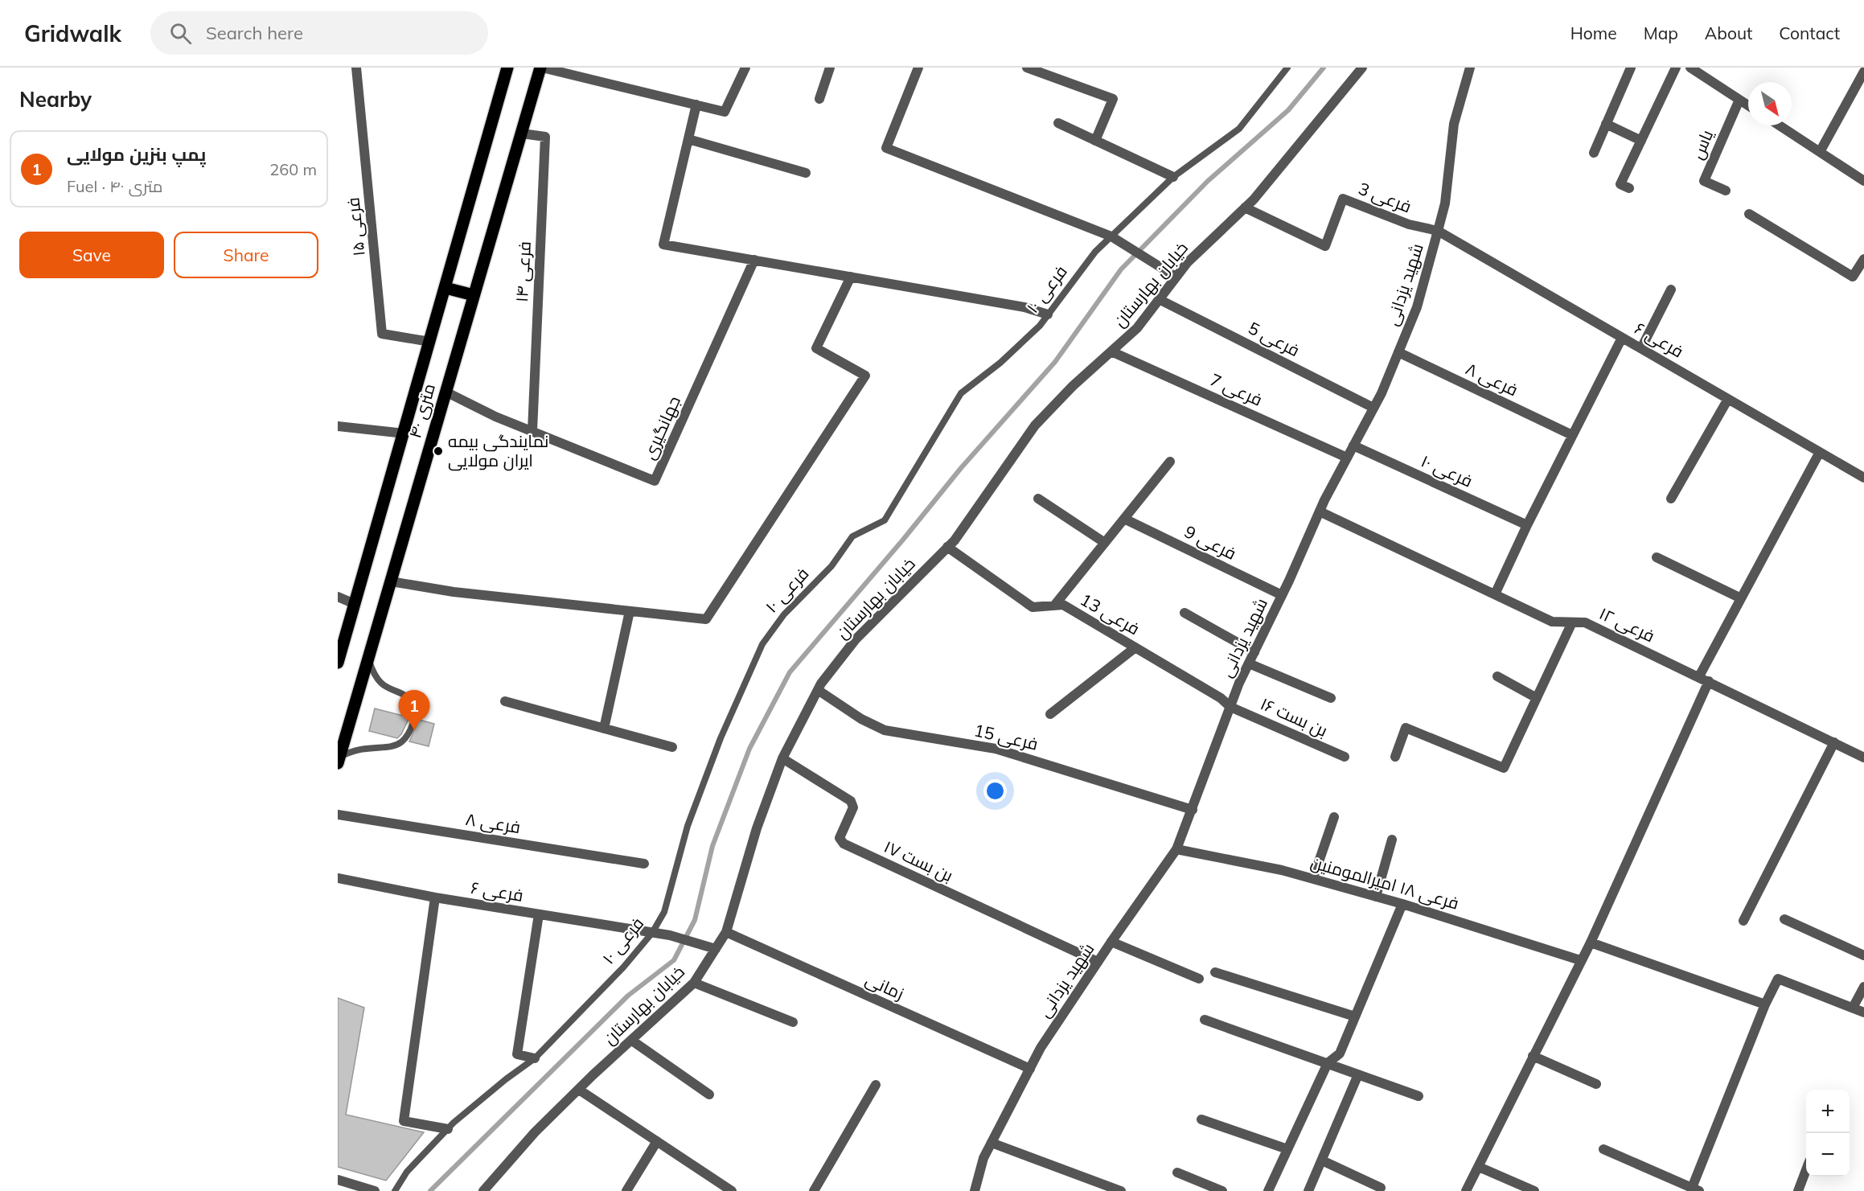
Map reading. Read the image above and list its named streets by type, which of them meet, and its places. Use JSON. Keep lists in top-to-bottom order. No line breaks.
{"streets":{"main road":["۴۰ متری"],"street":["یاس","فرعی 3","فرعی ۱۵","فرعی ۱۴","خیابان بهارستان","شهید یزدانی","فرعی ۱۰","فرعی 5","فرعی ۶","فرعی ۸","فرعی 7","جهانگیری","فرعی 9","فرعی 13","فرعی ۱۲","بن بست ۱۶","فرعی 15","بن بست ۱۷","فرعی ۱۸ امیرالمومنین","زمانی"]},"crossings":[["فرعی 3","خیابان بهارستان"],["فرعی 3","شهید یزدانی"],["فرعی 3","فرعی ۶"],["فرعی ۱۵","۴۰ متری"],["فرعی ۱۴","۴۰ متری"],["فرعی ۱۴","جهانگیری"],["خیابان بهارستان","فرعی 5"],["خیابان بهارستان","فرعی ۶"],["خیابان بهارستان","فرعی 7"],["خیابان بهارستان","فرعی 13"],["خیابان بهارستان","فرعی 15"],["خیابان بهارستان","بن بست ۱۷"],["خیابان بهارستان","زمانی"],["شهید یزدانی","فرعی ۱۰"],["شهید یزدانی","فرعی 5"],["شهید یزدانی","فرعی ۶"],["شهید یزدانی","فرعی ۸"],["شهید یزدانی","فرعی 7"],["شهید یزدانی","فرعی 9"],["شهید یزدانی","فرعی 13"],["شهید یزدانی","فرعی ۱۲"],["شهید یزدانی","بن بست ۱۶"],["شهید یزدانی","فرعی 15"],["شهید یزدانی","بن بست ۱۷"],["شهید یزدانی","فرعی ۱۸ امیرالمومنین"],["شهید یزدانی","زمانی"],["فرعی ۱۰","فرعی ۶"],["۴۰ متری","جهانگیری"],["فرعی 13","بن بست ۱۶"]],"places":["نمایندگی بیمه ایران مولایی"],"north":"bottom right","page":{"header":"Gridwalk","search":"Search here","nav":["Home","Map","About","Contact"],"heading":"Nearby","list":[{"mark":"1","name":"پمپ بنزین مولایی","note":"Fuel · ۴۰ متری","value":"260 m"}],"buttons":["Save","Share"],"pins":"1","map_buttons":["+","−"]}}
